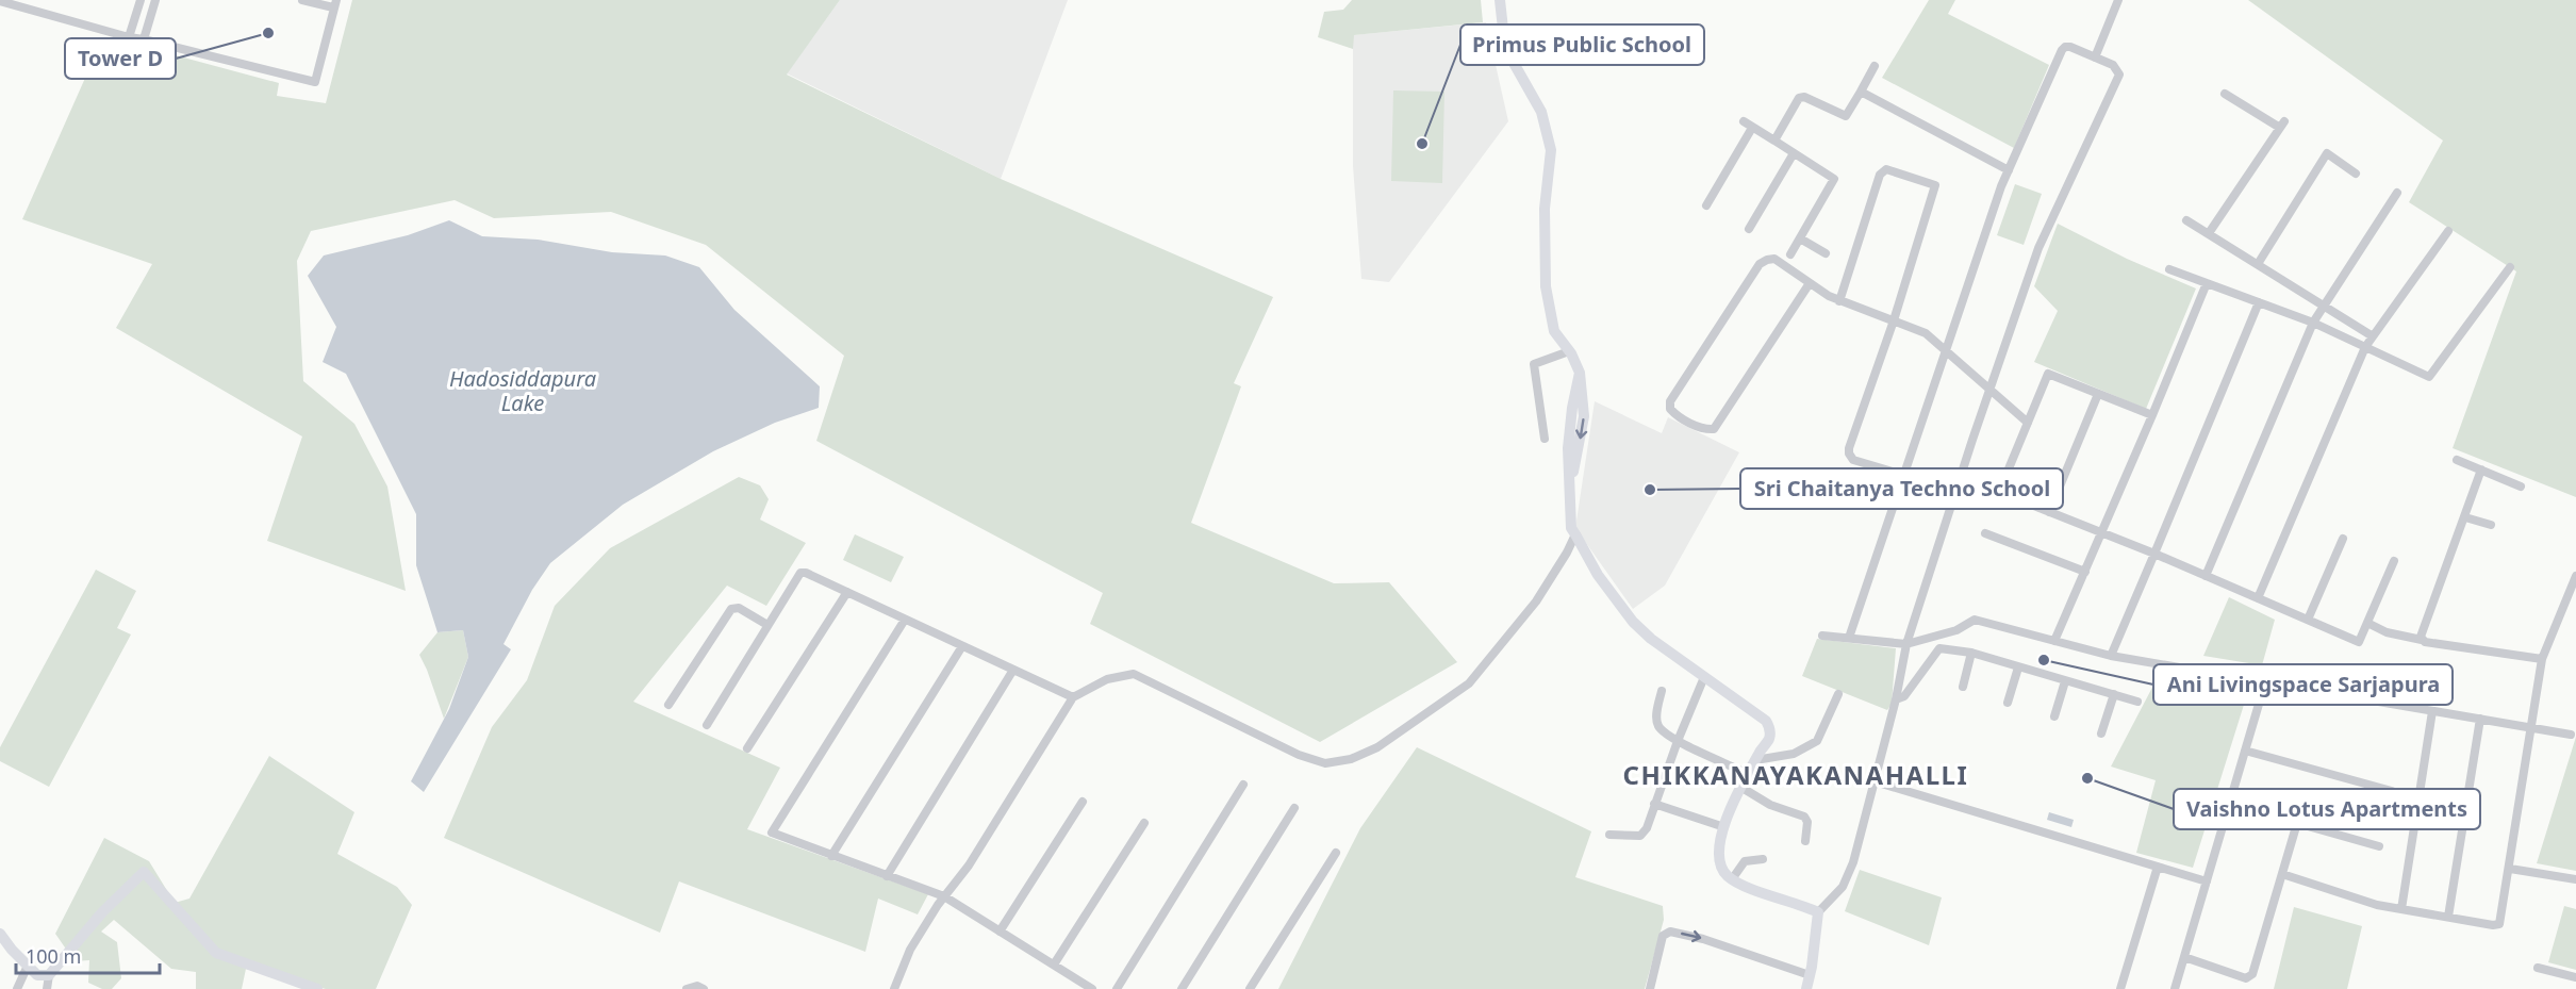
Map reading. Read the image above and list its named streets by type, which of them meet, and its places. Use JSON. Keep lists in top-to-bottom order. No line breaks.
{"districts":["CHIKKANAYAKANAHALLI"],"water":["Hadosiddapura Lake"],"places":["Tower D","Primus Public School","Sri Chaitanya Techno School","Ani Livingspace Sarjapura","Vaishno Lotus Apartments"],"scale_bar":"100 m"}
